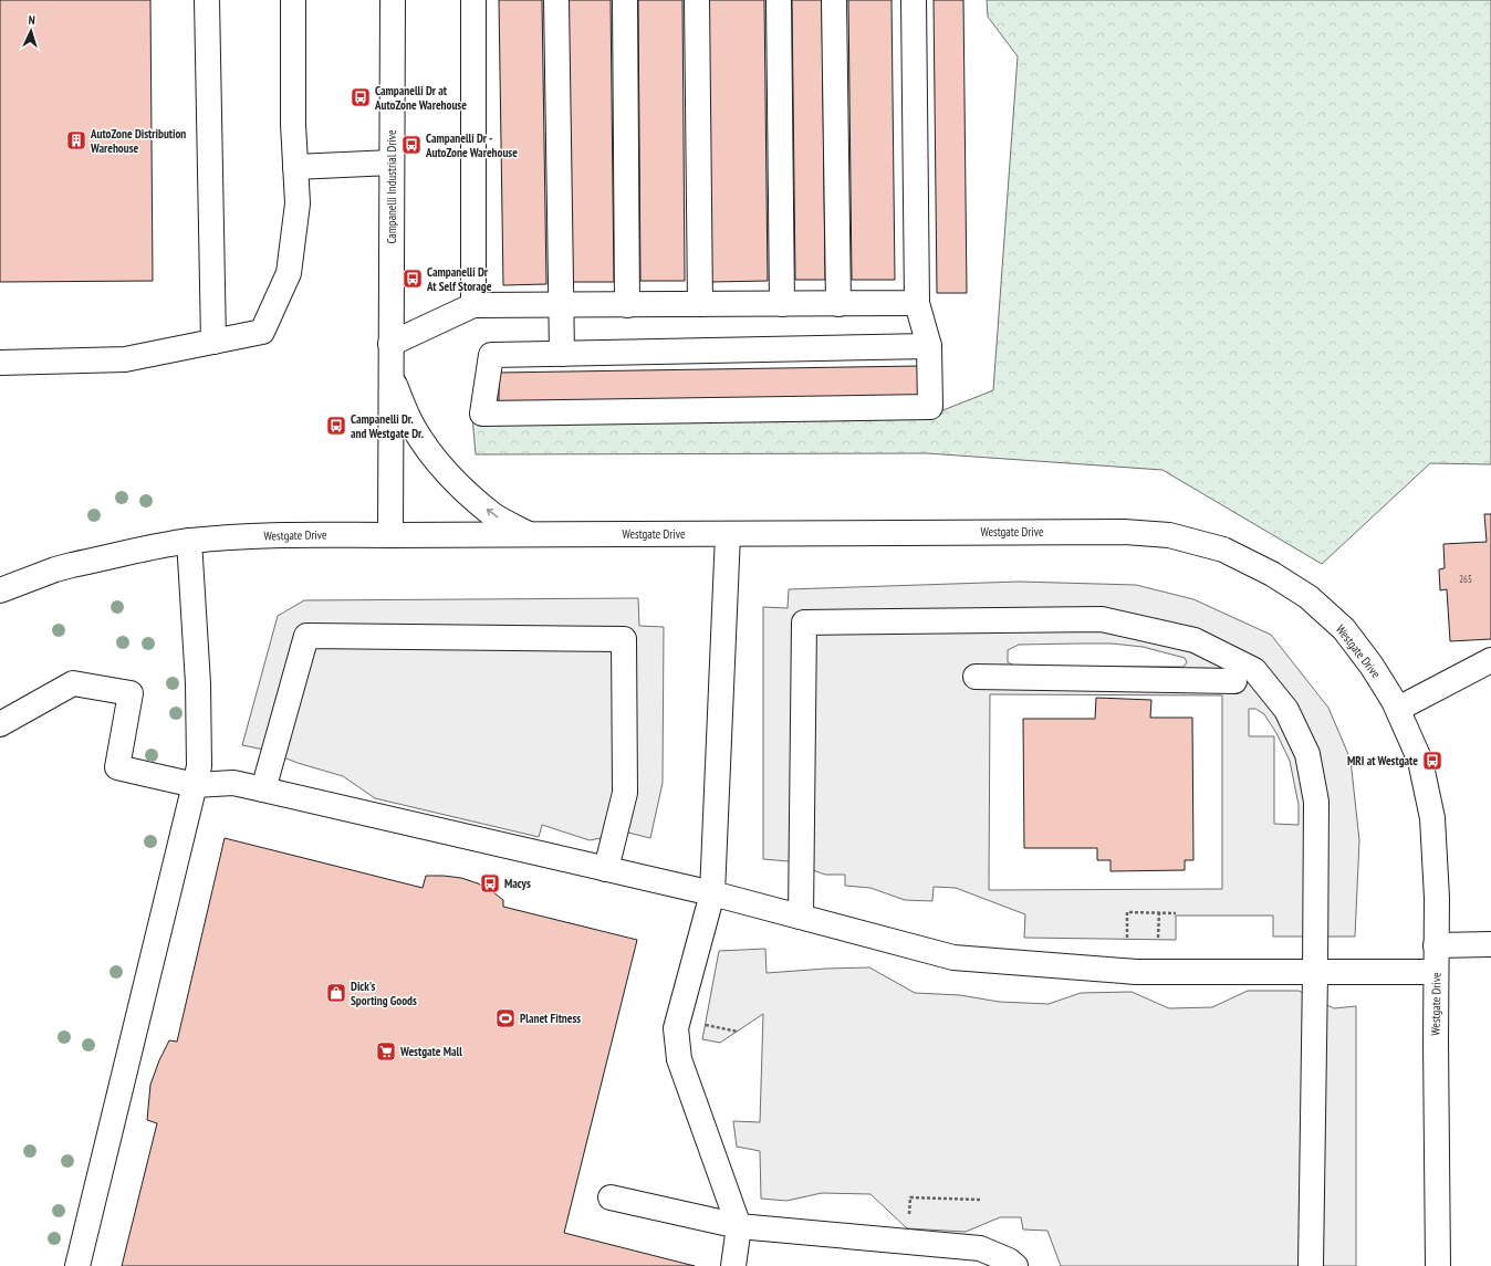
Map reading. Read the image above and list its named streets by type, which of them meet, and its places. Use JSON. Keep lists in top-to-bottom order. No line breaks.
{"streets":{"street":["Campanelli Industrial Drive","Westgate Drive"]},"crossings":[["Campanelli Industrial Drive","Westgate Drive"]],"places":{"bus stop":["Campanelli Dr at AutoZone Warehouse","Campanelli Dr - AutoZone Warehouse","Campanelli Dr At Self Storage","Campanelli Dr. and Westgate Dr.","MRI at Westgate","Macys"],"building":["AutoZone Distribution Warehouse"],"shop":["Dick's Sporting Goods"],"sports":["Planet Fitness"],"supermarket":["Westgate Mall"]},"house_numbers":["265"],"north":"top"}
